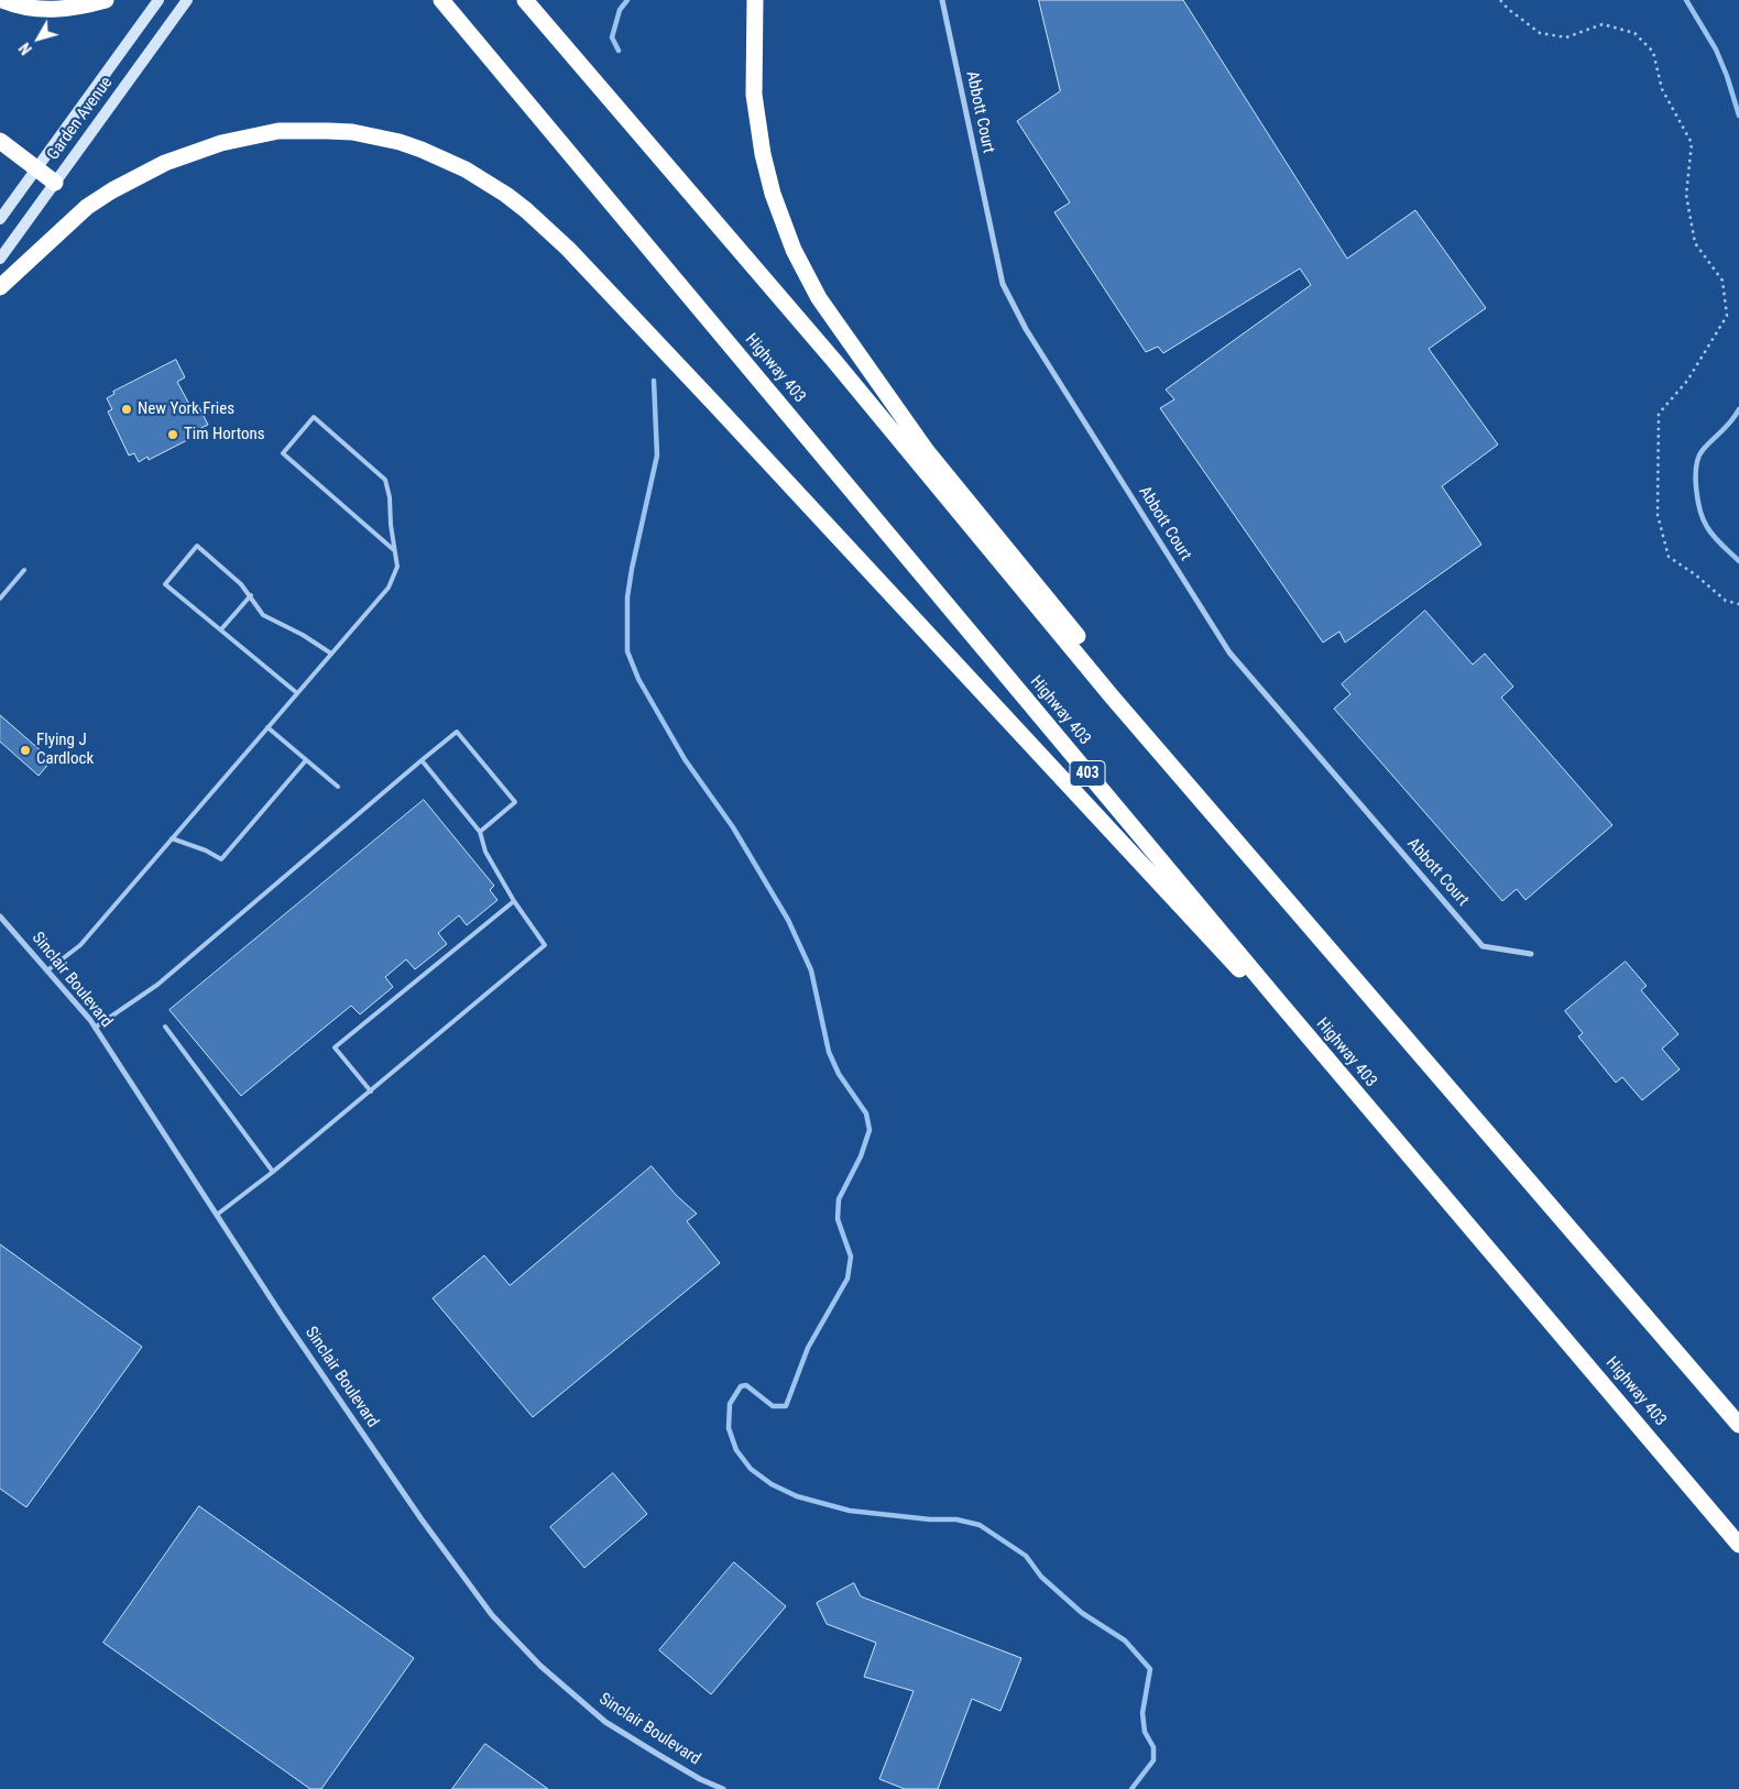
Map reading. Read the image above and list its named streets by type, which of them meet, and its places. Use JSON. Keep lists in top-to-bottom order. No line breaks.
{"streets":{"highway":["Highway 403","403"],"main road":["Garden Avenue"],"street":["Abbott Court","Sinclair Boulevard"]},"places":["New York Fries","Tim Hortons","Flying J Cardlock"],"north":"bottom left"}
